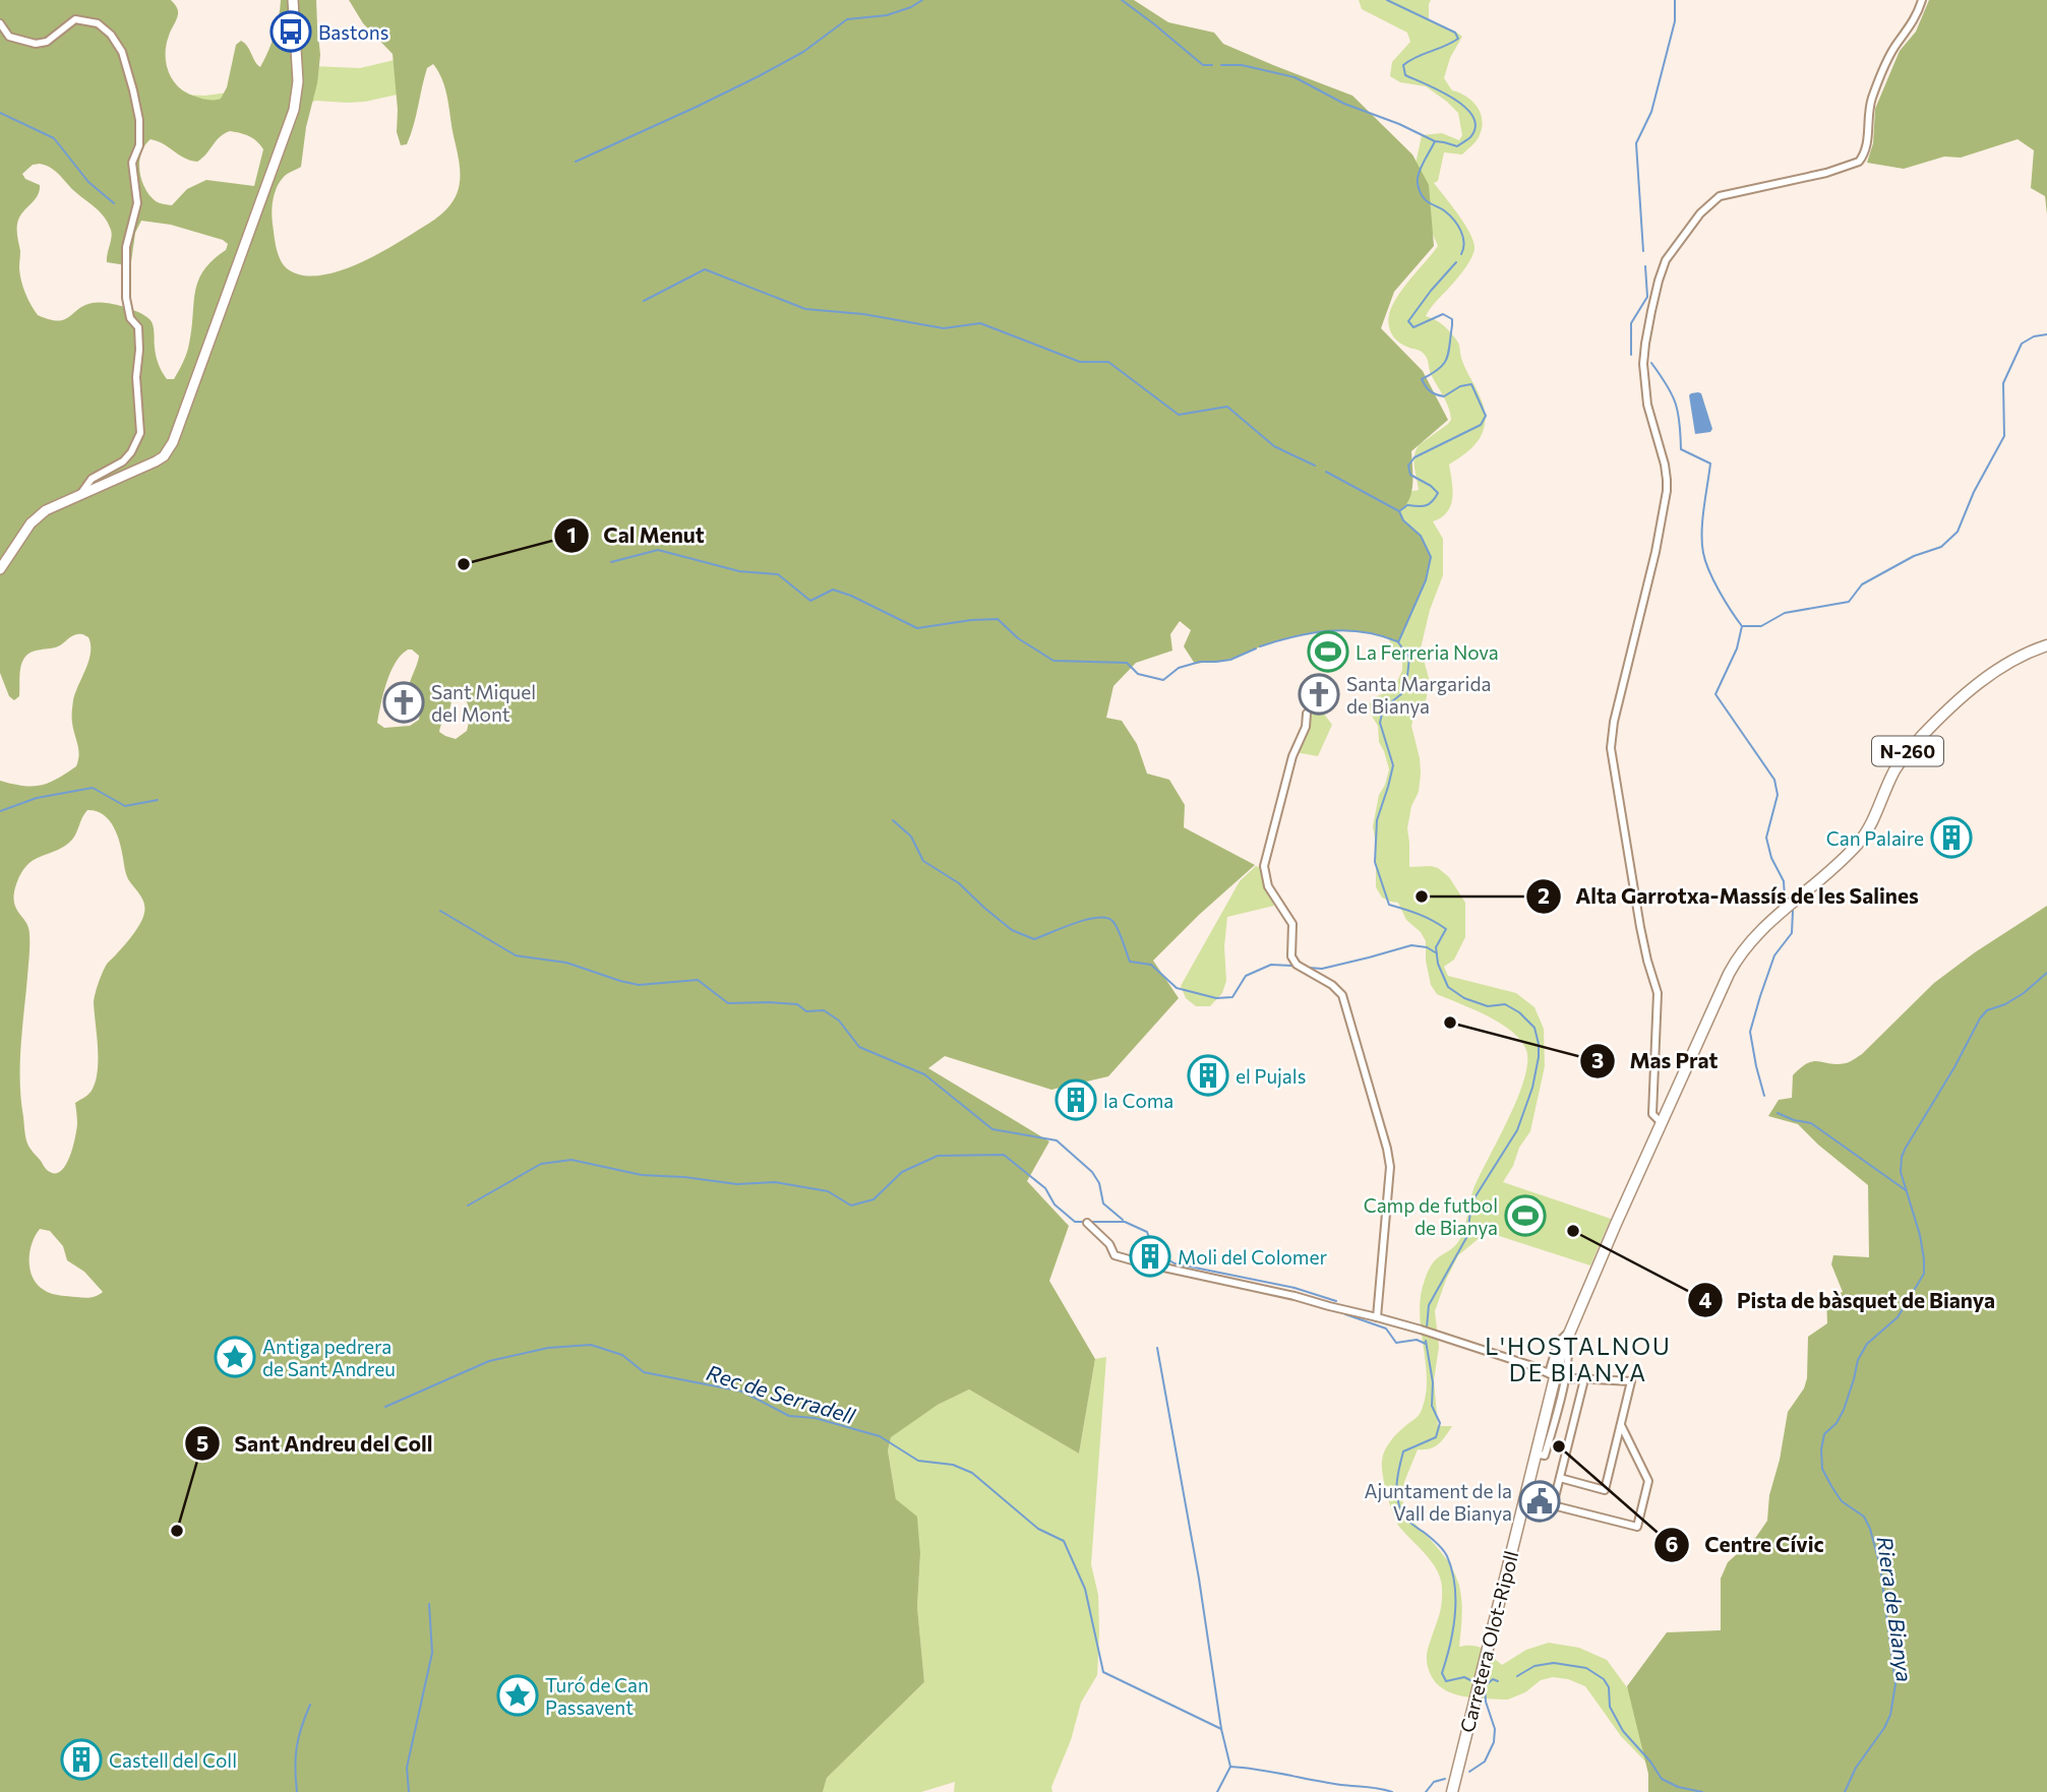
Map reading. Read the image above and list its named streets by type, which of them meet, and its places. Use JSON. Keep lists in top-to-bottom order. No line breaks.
{"streets":{"main road":["N-260","Carretera Olot-Ripoll"]},"districts":["L'HOSTALNOU DE BIANYA"],"water":["Rec de Serradell","Riera de Bianya"],"places":{"bus stop":["Bastons"],"other":["Cal Menut","Alta Garrotxa-Massís de les Salines","Mas Prat","Pista de bàsquet de Bianya","Centre Cívic","Sant Andreu del Coll"],"sports":["La Ferreria Nova","Camp de futbol de Bianya"],"church":["Santa Margarida de Bianya","Sant Miquel del Mont"],"building":["Can Palaire","el Pujals","la Coma","Moli del Colomer","Castell del Coll"],"place":["Antiga pedrera de Sant Andreu","Turó de Can Passavent"],"public building":["Ajuntament de la Vall de Bianya"]}}
